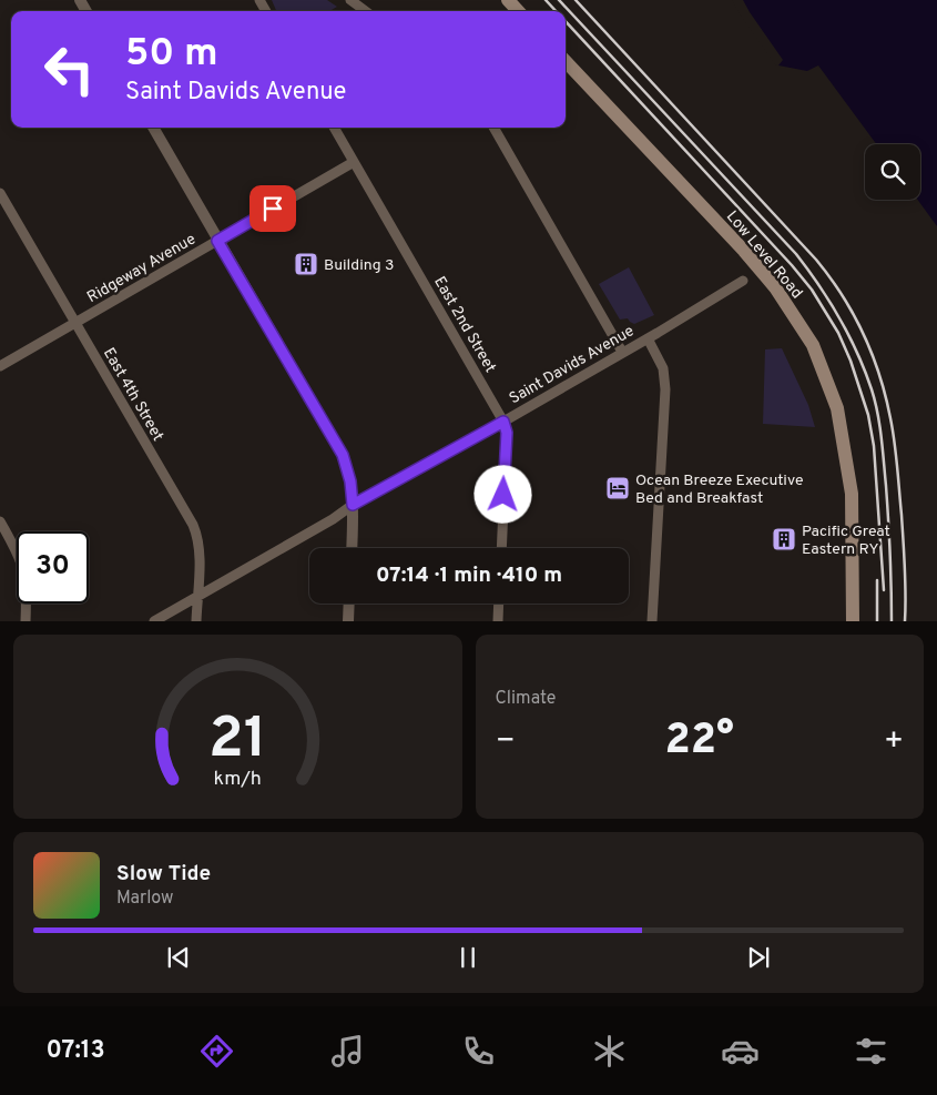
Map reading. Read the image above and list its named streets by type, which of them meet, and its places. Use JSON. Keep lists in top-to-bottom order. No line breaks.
{"streets":{"main road":["Low Level Road"],"street":["Ridgeway Avenue","East 2nd Street","Saint Davids Avenue","East 4th Street"]},"crossings":[["Ridgeway Avenue","East 2nd Street"],["Ridgeway Avenue","East 4th Street"],["East 2nd Street","Saint Davids Avenue"],["Saint Davids Avenue","East 4th Street"]],"places":{"building":["Building 3","Pacific Great Eastern RY"],"hotel":["Ocean Breeze Executive Bed and Breakfast"]},"page":{"turn":["50 m","Saint Davids Avenue"],"limit":"30","trip":"07:14 · 1 min · 410 m","tile":"Climate","heat":["−","22°","+"],"song":["Slow Tide","Marlow"],"tabs":"07:13","gauge":["21","km/h"]}}
